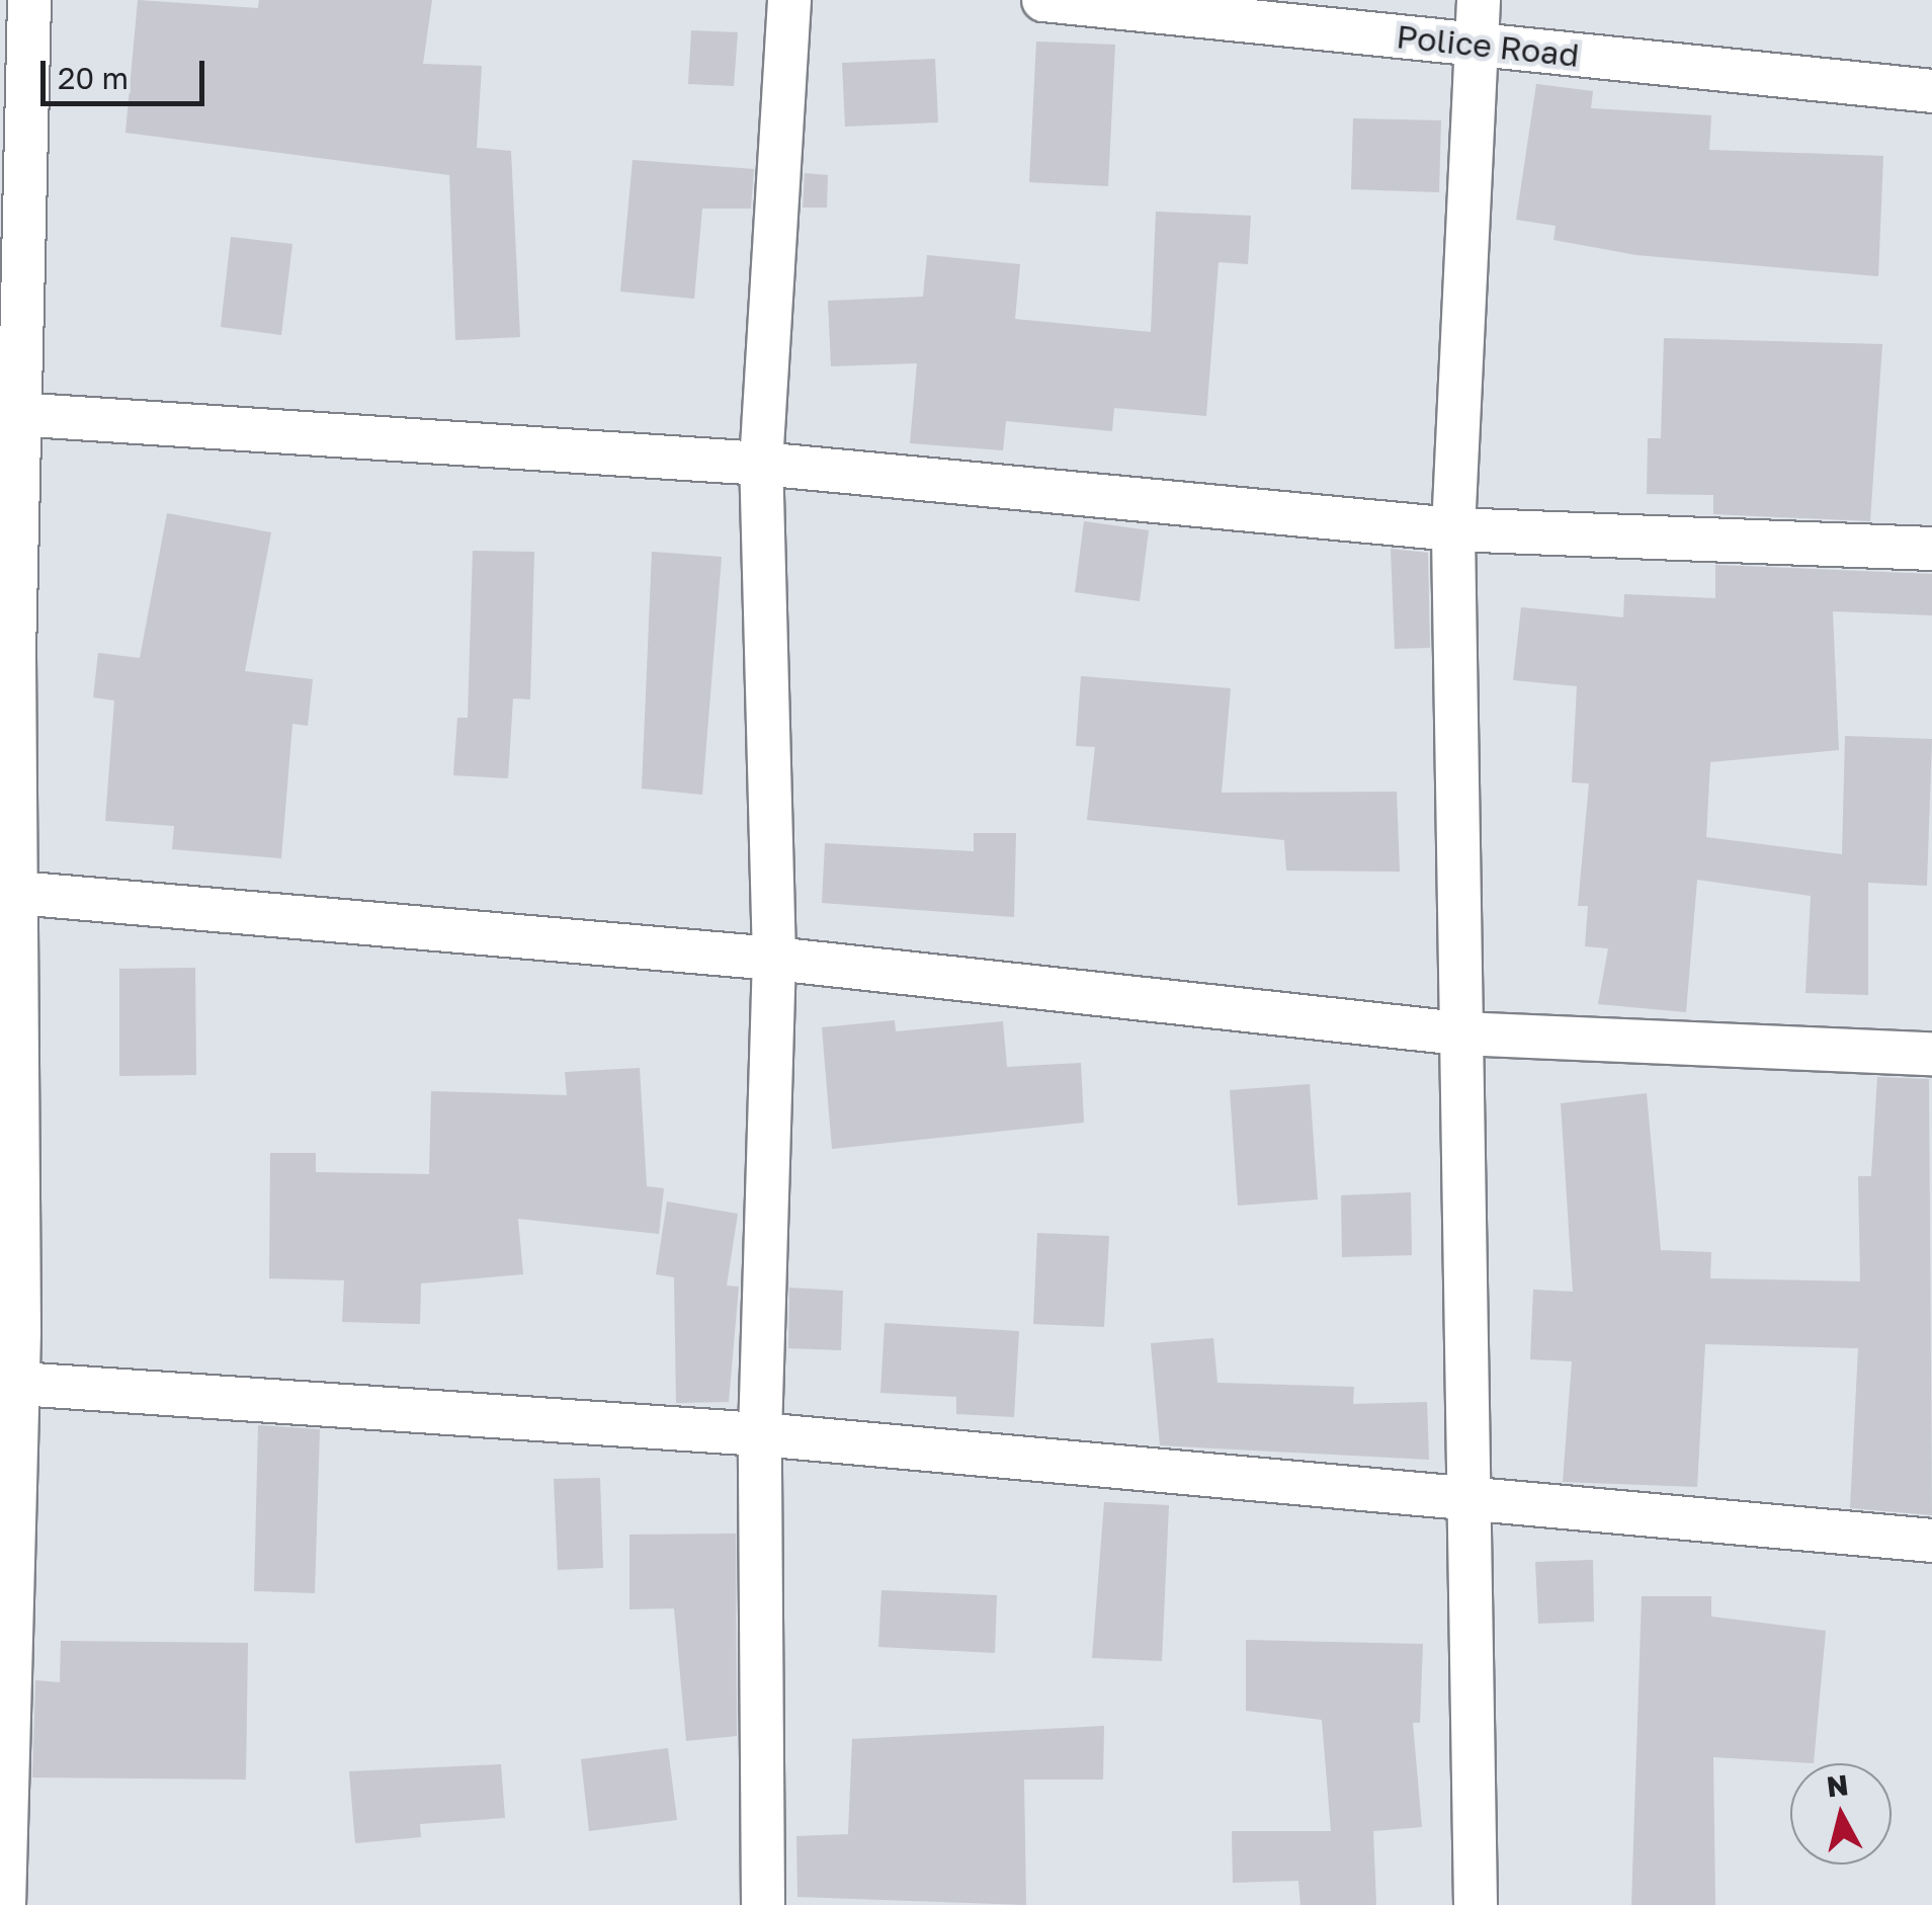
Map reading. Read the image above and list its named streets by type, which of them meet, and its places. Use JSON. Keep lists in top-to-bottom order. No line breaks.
{"streets":{"street":["Police Road"]},"scale_bar":"20 m","north":"top"}
